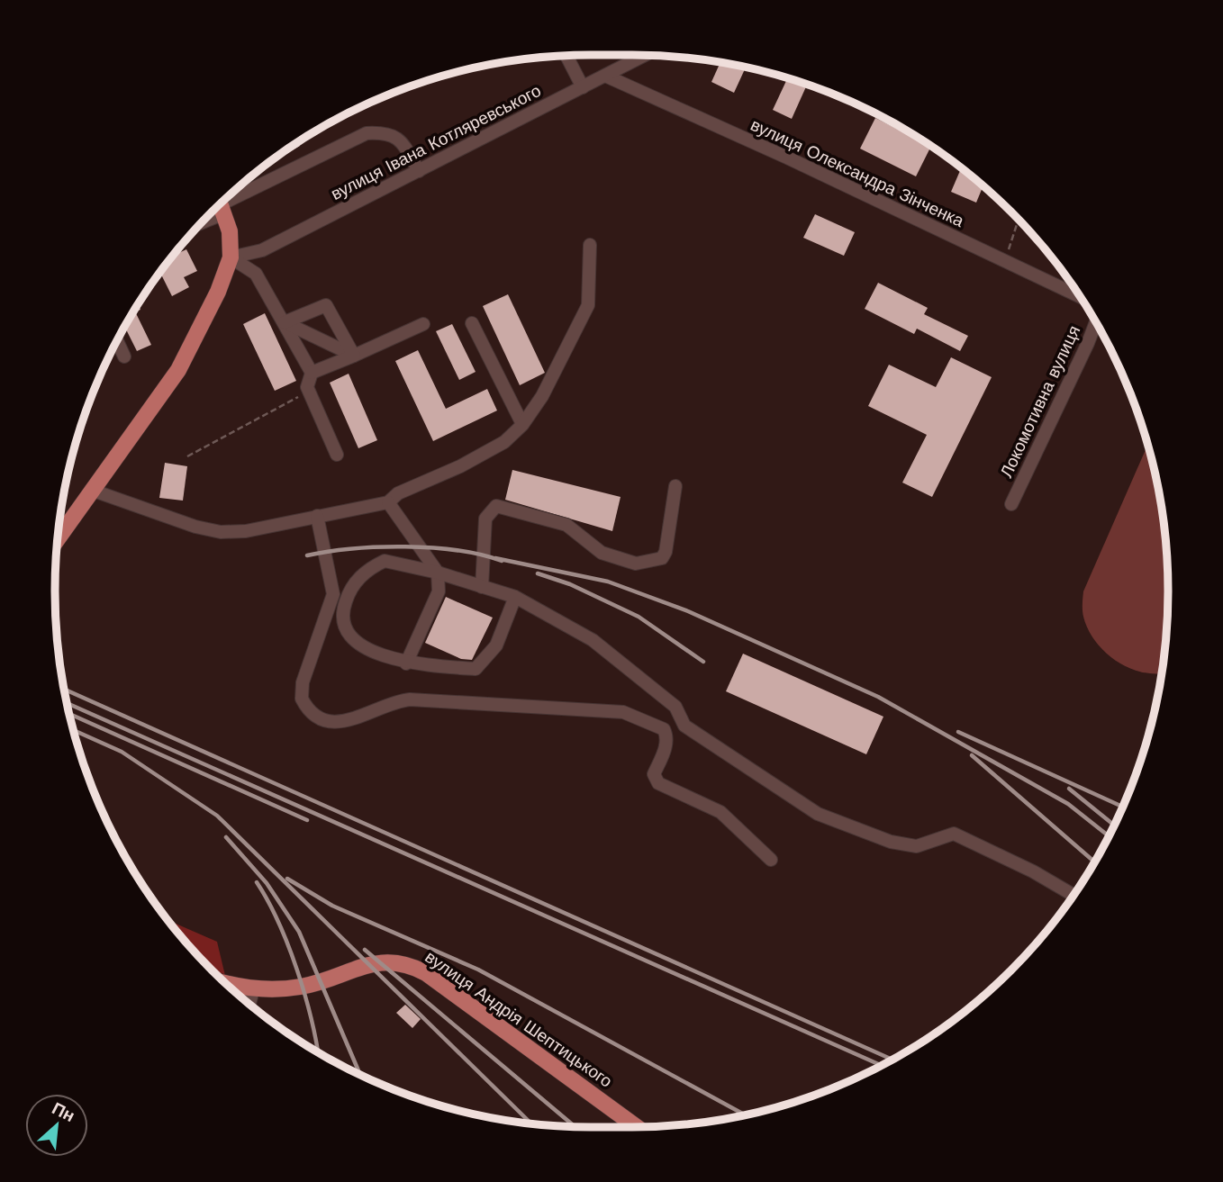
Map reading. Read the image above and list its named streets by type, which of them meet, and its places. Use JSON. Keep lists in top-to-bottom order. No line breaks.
{"streets":{"main road":["вулиця Андрія Шептицького"],"street":["вулиця Івана Котляревського","вулиця Олександра Зінченка","Локомотивна вулиця"]},"crossings":[["вулиця Івана Котляревського","вулиця Олександра Зінченка"]],"north":"top right"}
